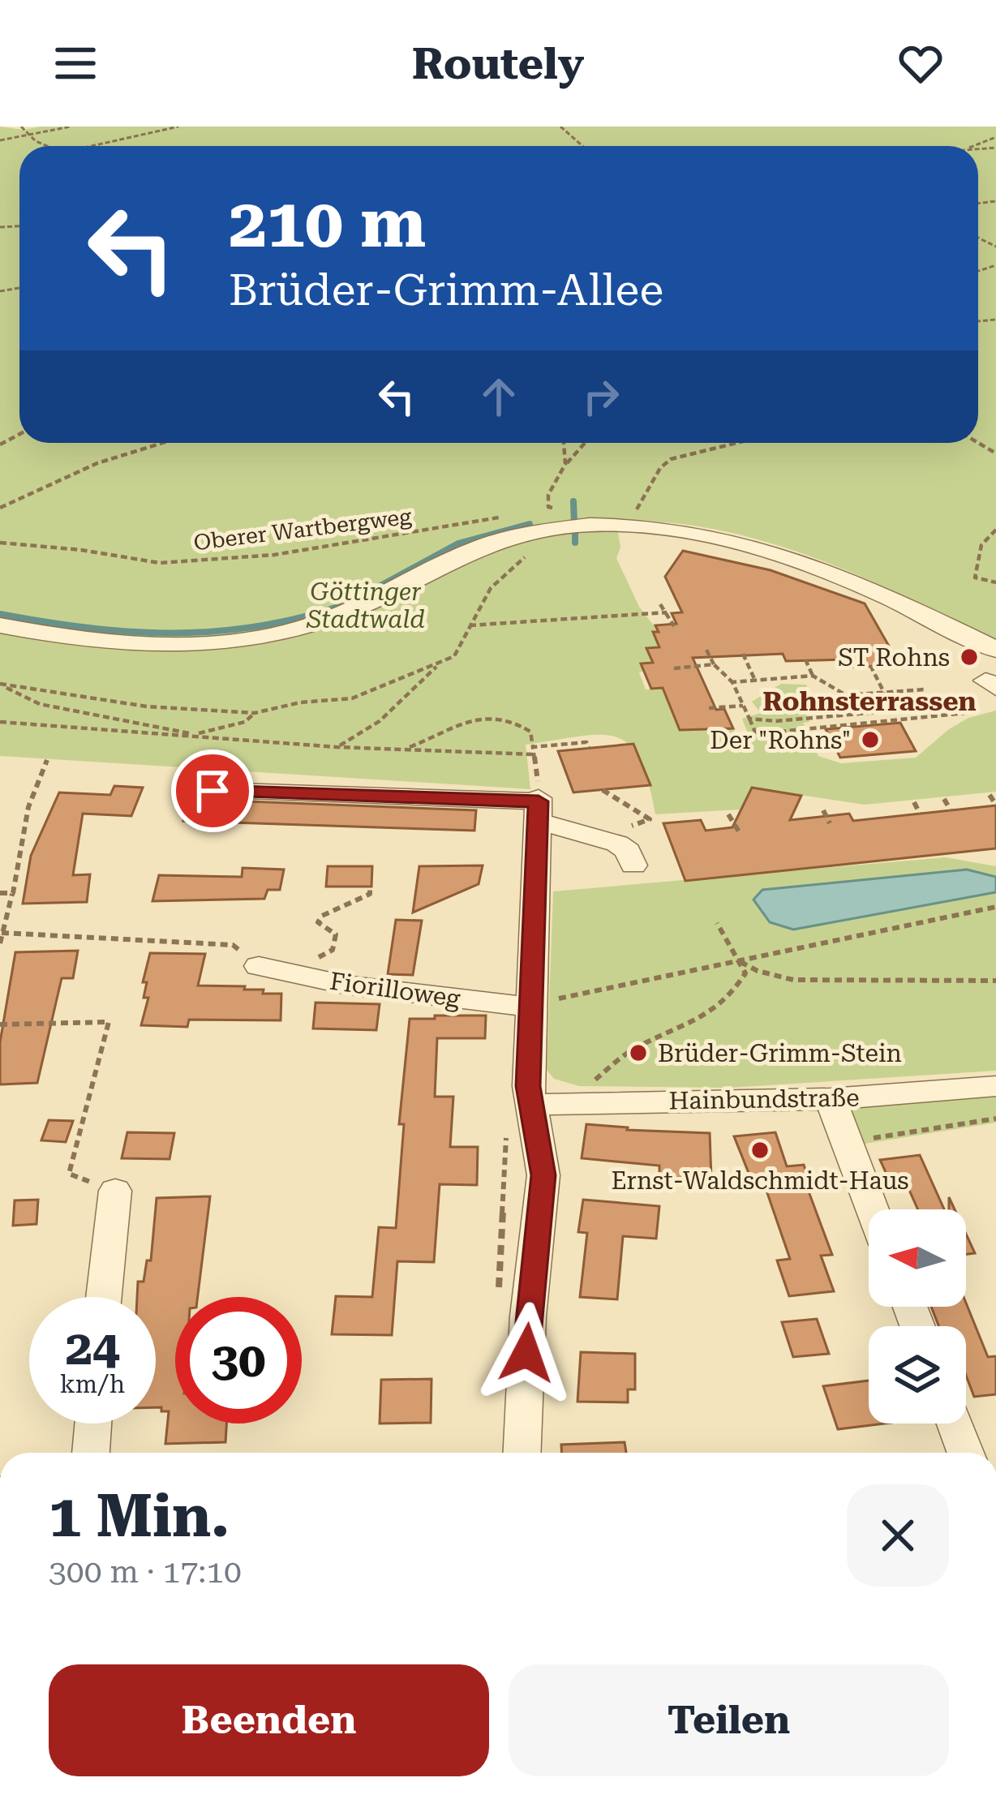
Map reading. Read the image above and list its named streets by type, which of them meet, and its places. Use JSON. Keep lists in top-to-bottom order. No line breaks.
{"streets":{"street":["Fiorilloweg","Hainbundstraße"],"path":["Oberer Wartbergweg"]},"districts":["Rohnsterrassen"],"parks":["Göttinger Stadtwald"],"places":["ST Rohns","Der \"Rohns\"","Brüder-Grimm-Stein","Ernst-Waldschmidt-Haus"],"north":"left","page":{"header":"Routely","turn":["210 m","Brüder-Grimm-Allee"],"speed":"24 km/h","limit":"30","heading":["1 Min.","300 m · 17:10"],"buttons":["Beenden","Teilen"]}}
